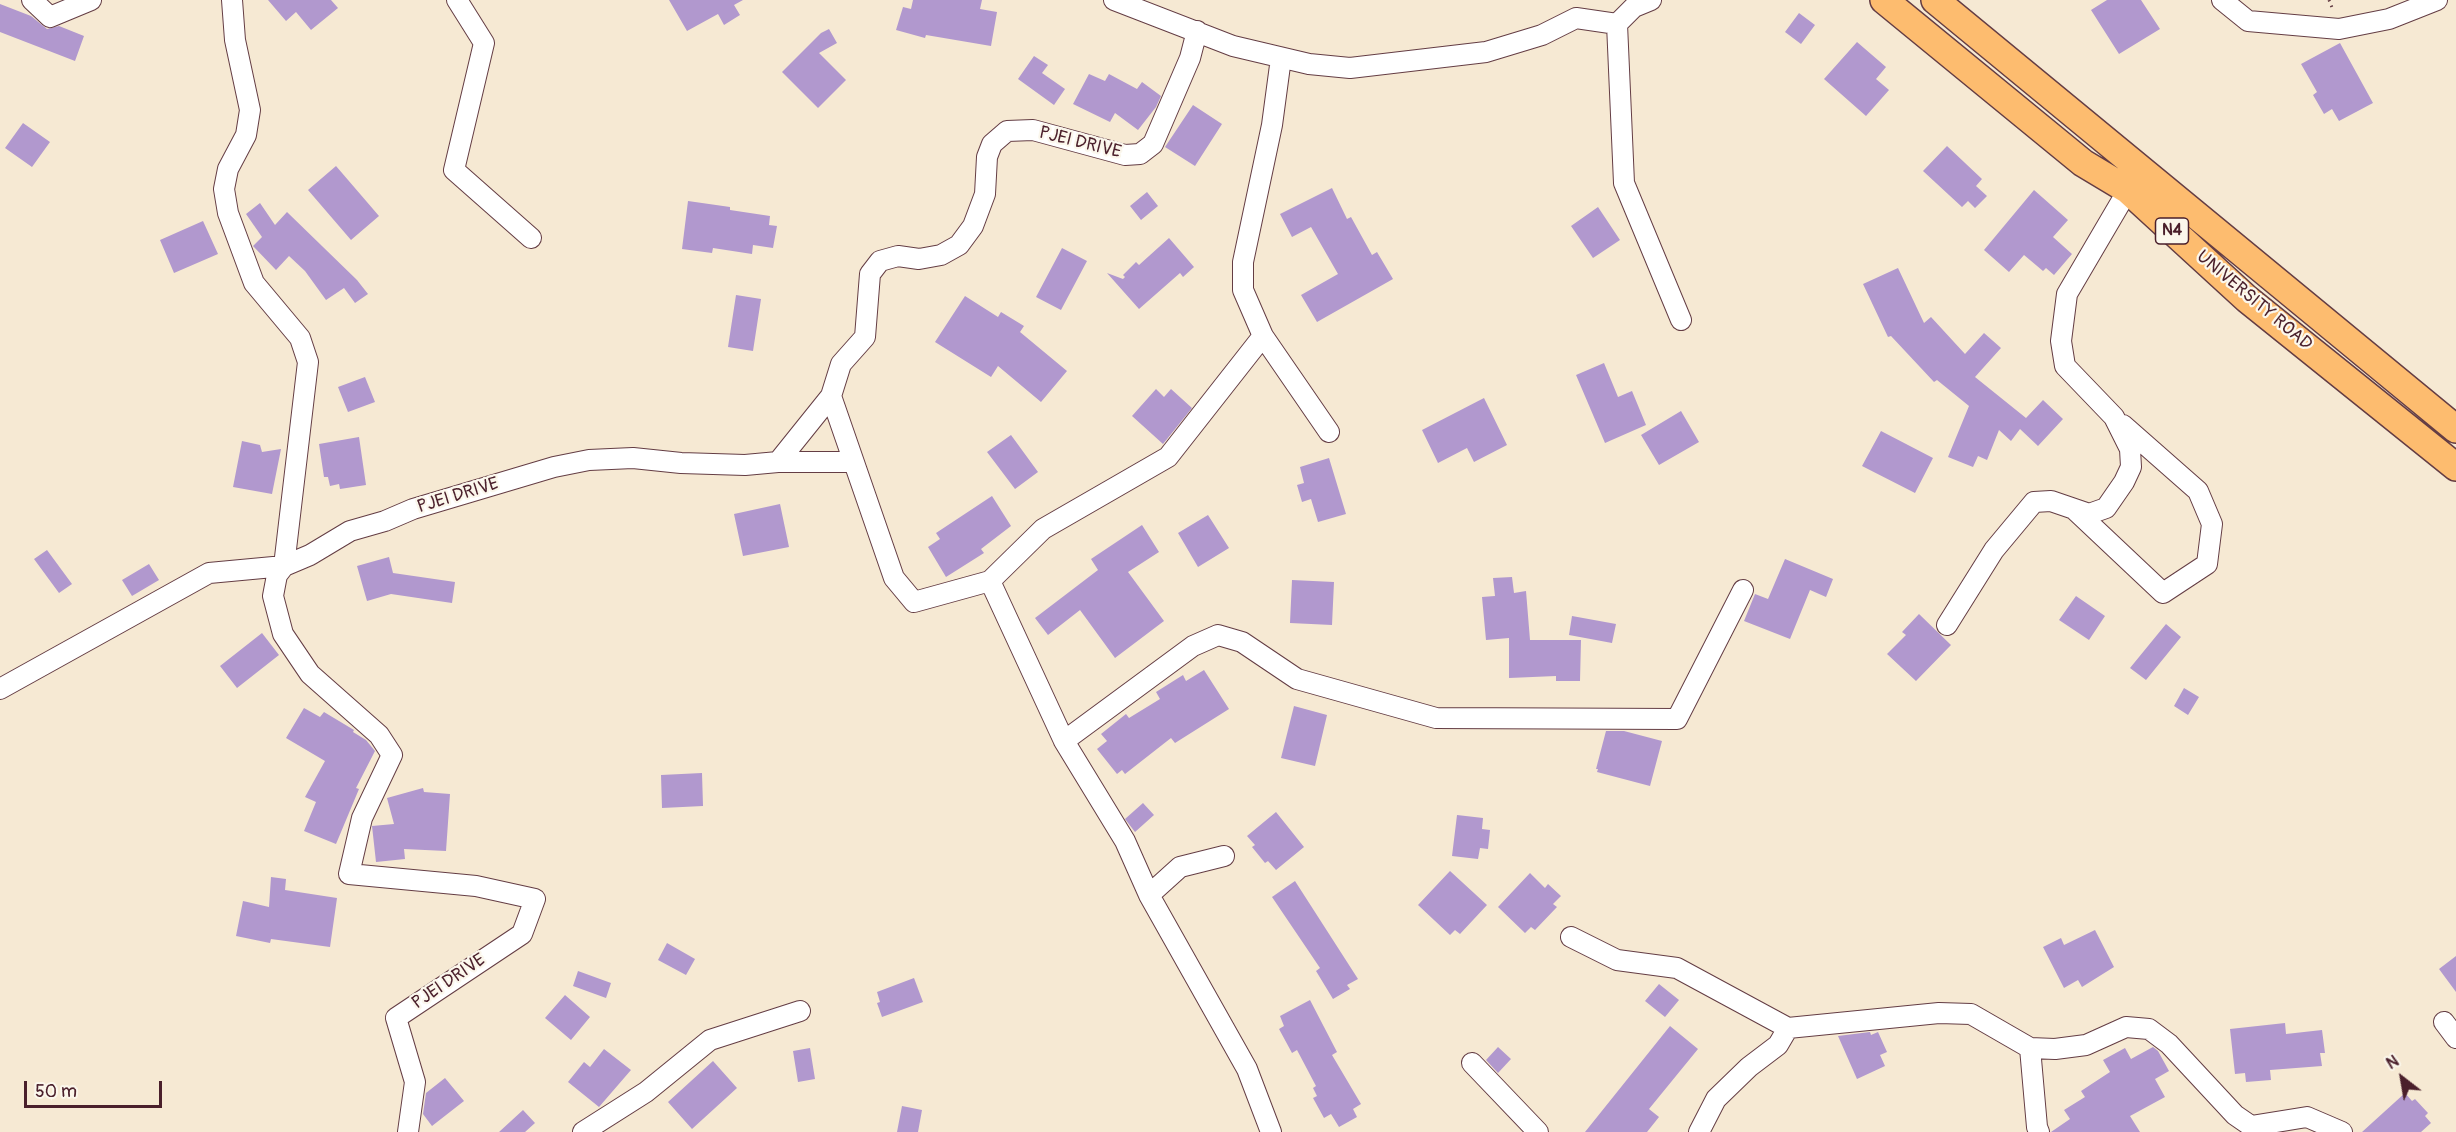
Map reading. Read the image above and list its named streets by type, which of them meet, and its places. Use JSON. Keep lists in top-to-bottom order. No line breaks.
{"streets":{"highway":["N4","UNIVERSITY ROAD"],"street":["PJEI DRIVE"]},"scale_bar":"50 m","north":"top left"}
